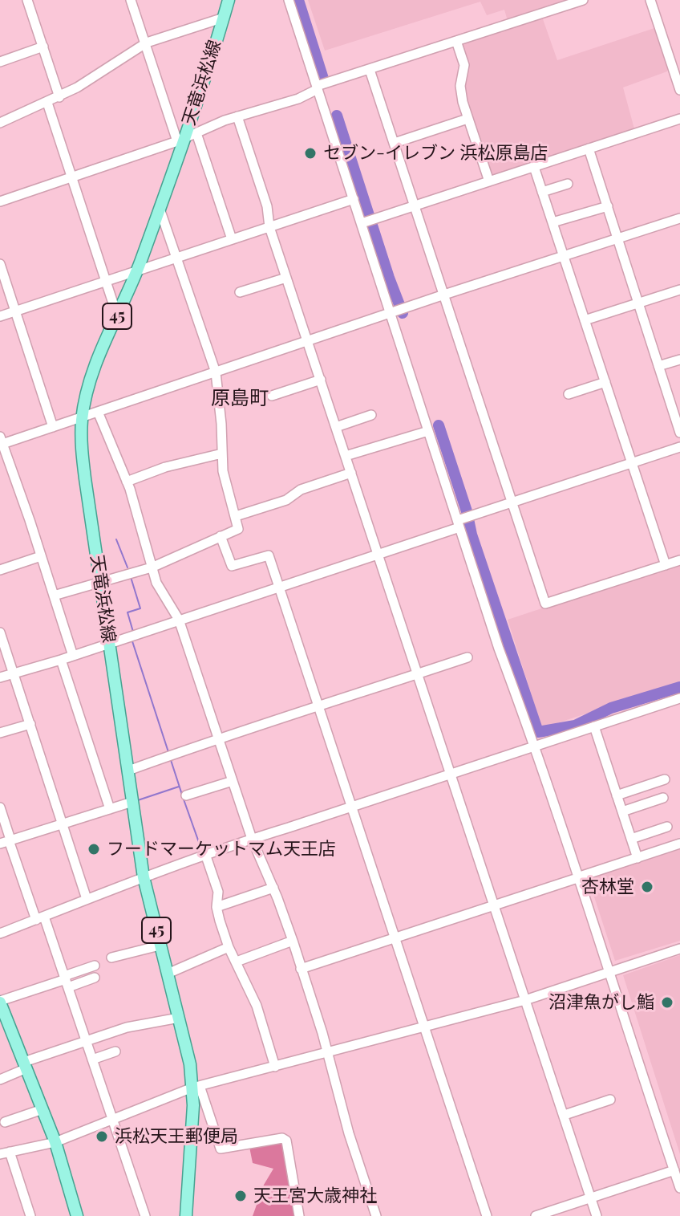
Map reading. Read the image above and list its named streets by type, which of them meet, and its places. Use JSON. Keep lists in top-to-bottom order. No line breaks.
{"streets":{"main road":["天竜浜松線","45"]},"districts":["原島町"],"places":["セブン‐イレブン 浜松原島店","フードマーケットマム天王店","杏林堂","沼津魚がし鮨","浜松天王郵便局","天王宮大歳神社"]}
